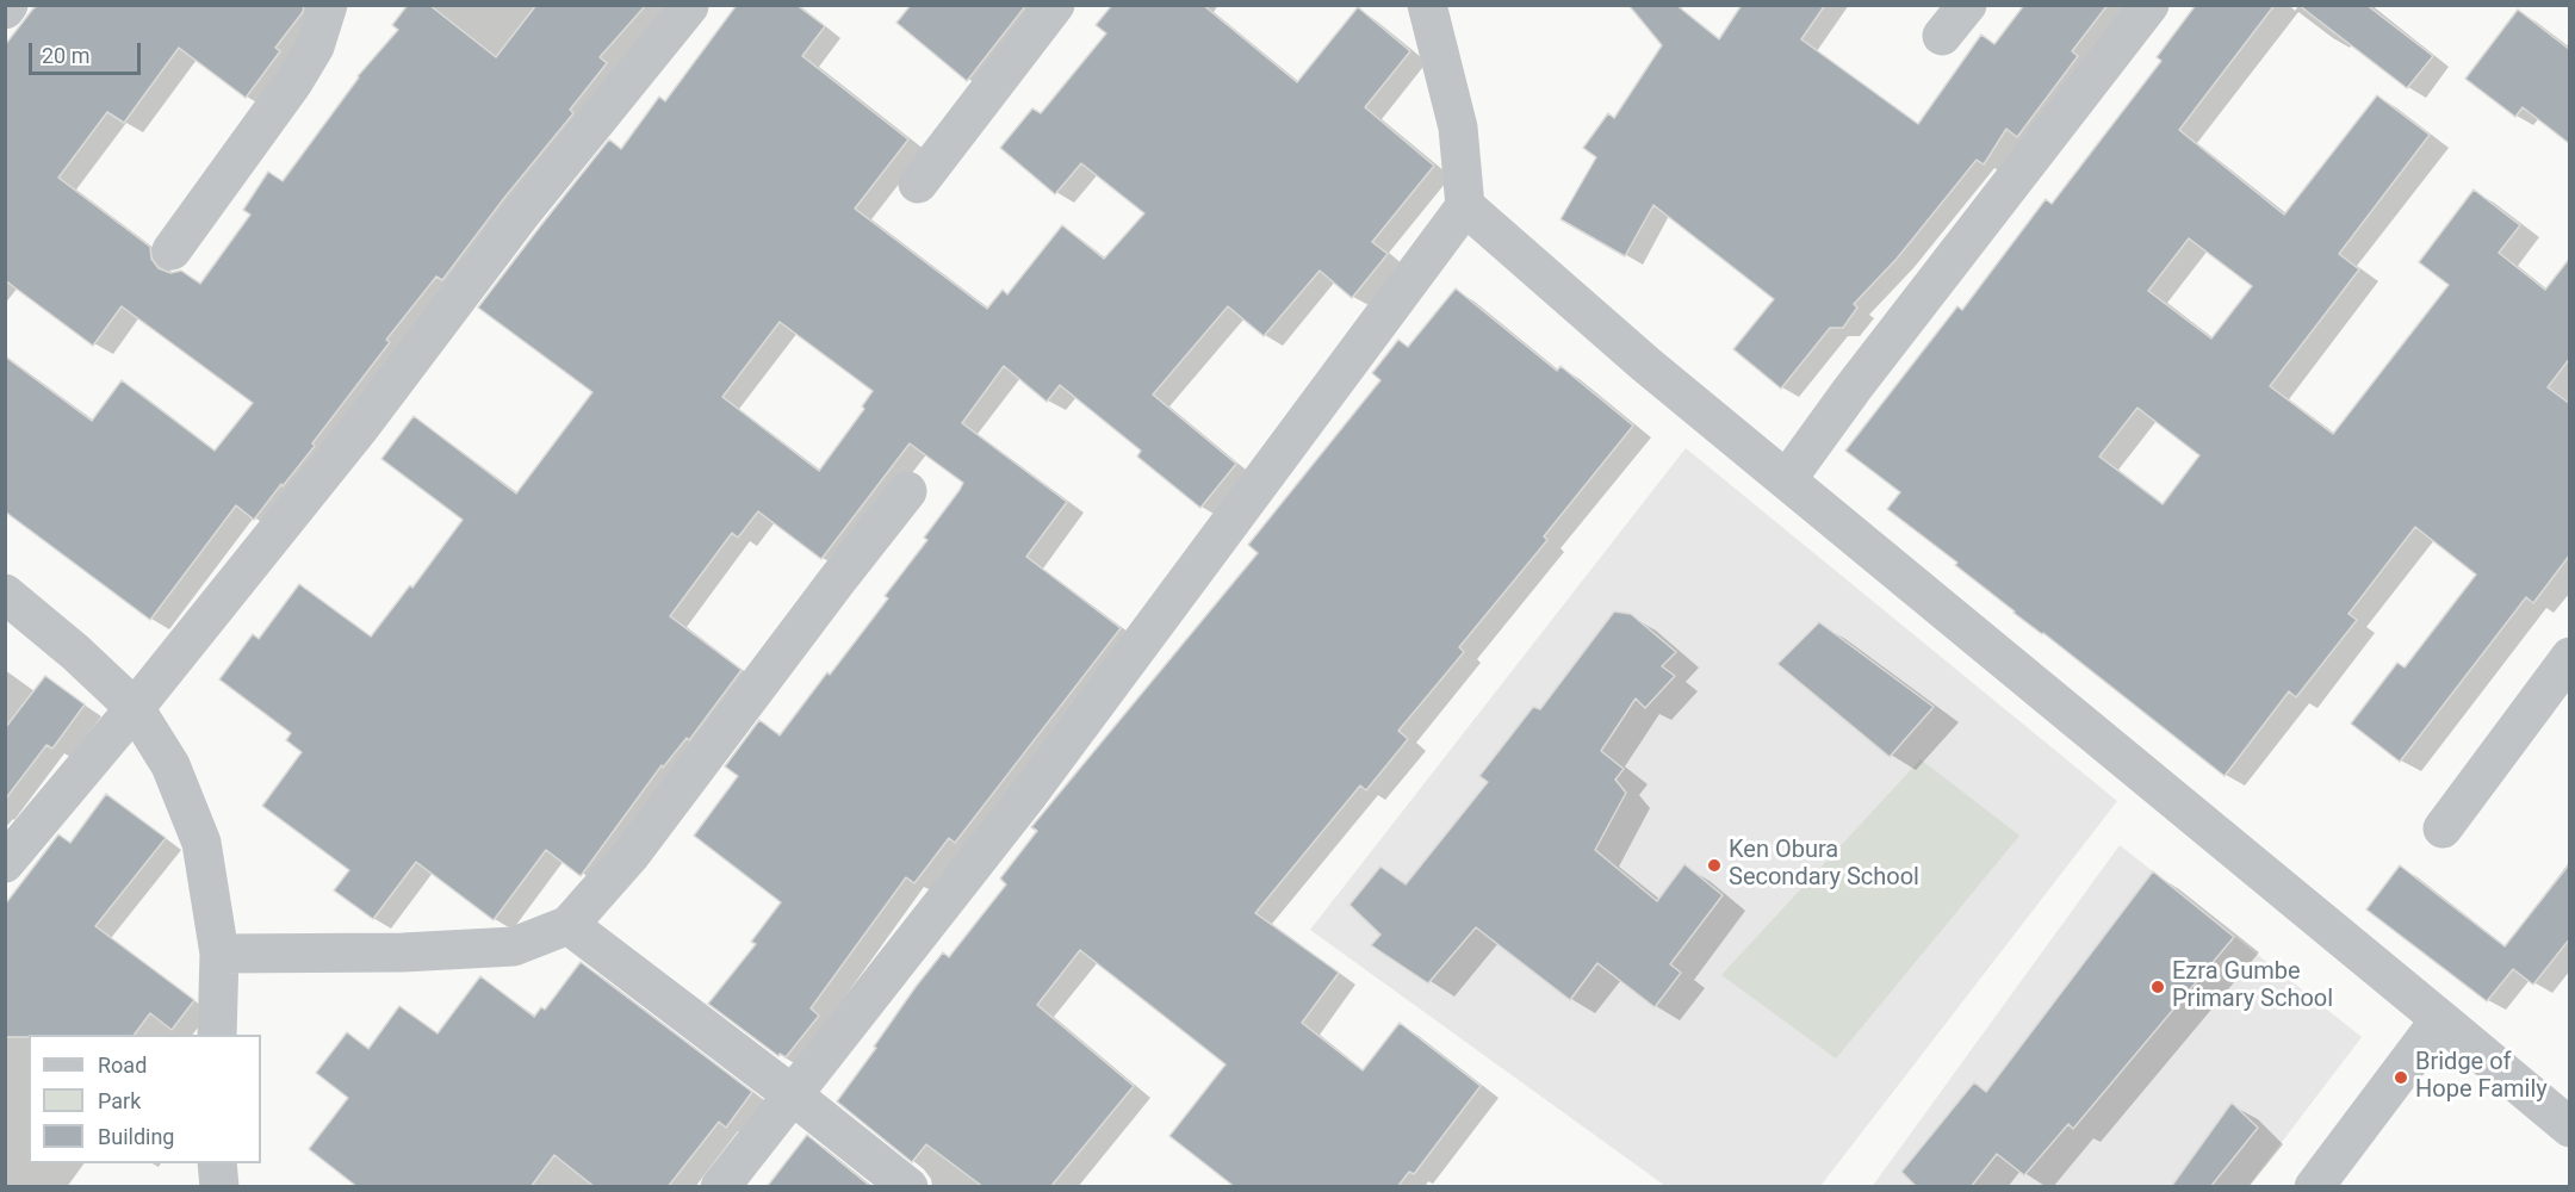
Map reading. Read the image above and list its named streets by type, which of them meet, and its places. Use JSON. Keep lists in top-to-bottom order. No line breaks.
{"places":["Ken Obura Secondary School","Ezra Gumbe Primary School","Bridge of Hope Family"],"legend":["Road","Park","Building"],"scale_bar":"20 m"}
